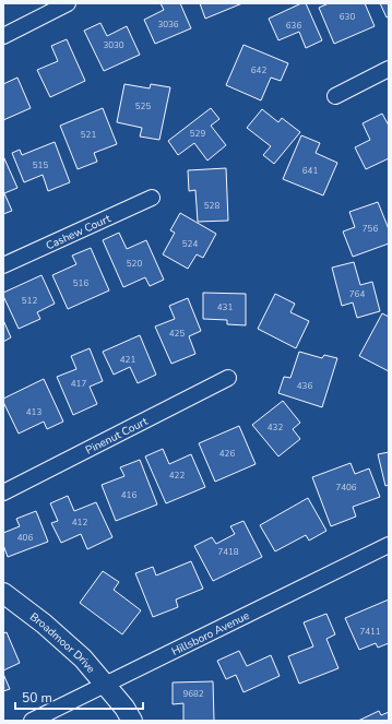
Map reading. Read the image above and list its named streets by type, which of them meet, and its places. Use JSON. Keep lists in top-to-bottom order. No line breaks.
{"streets":{"street":["Cashew Court","Pinenut Court","Hillsboro Avenue","Broadmoor Drive"]},"crossings":[["Hillsboro Avenue","Broadmoor Drive"]],"house_numbers":["630","3036","636","3030","642","525","529","521","515","641","528","756","524","520","516","764","512","431","425","421","417","436","413","432","426","422","7406","416","412","406","7418","7411","9682"],"scale_bar":"50 m"}
